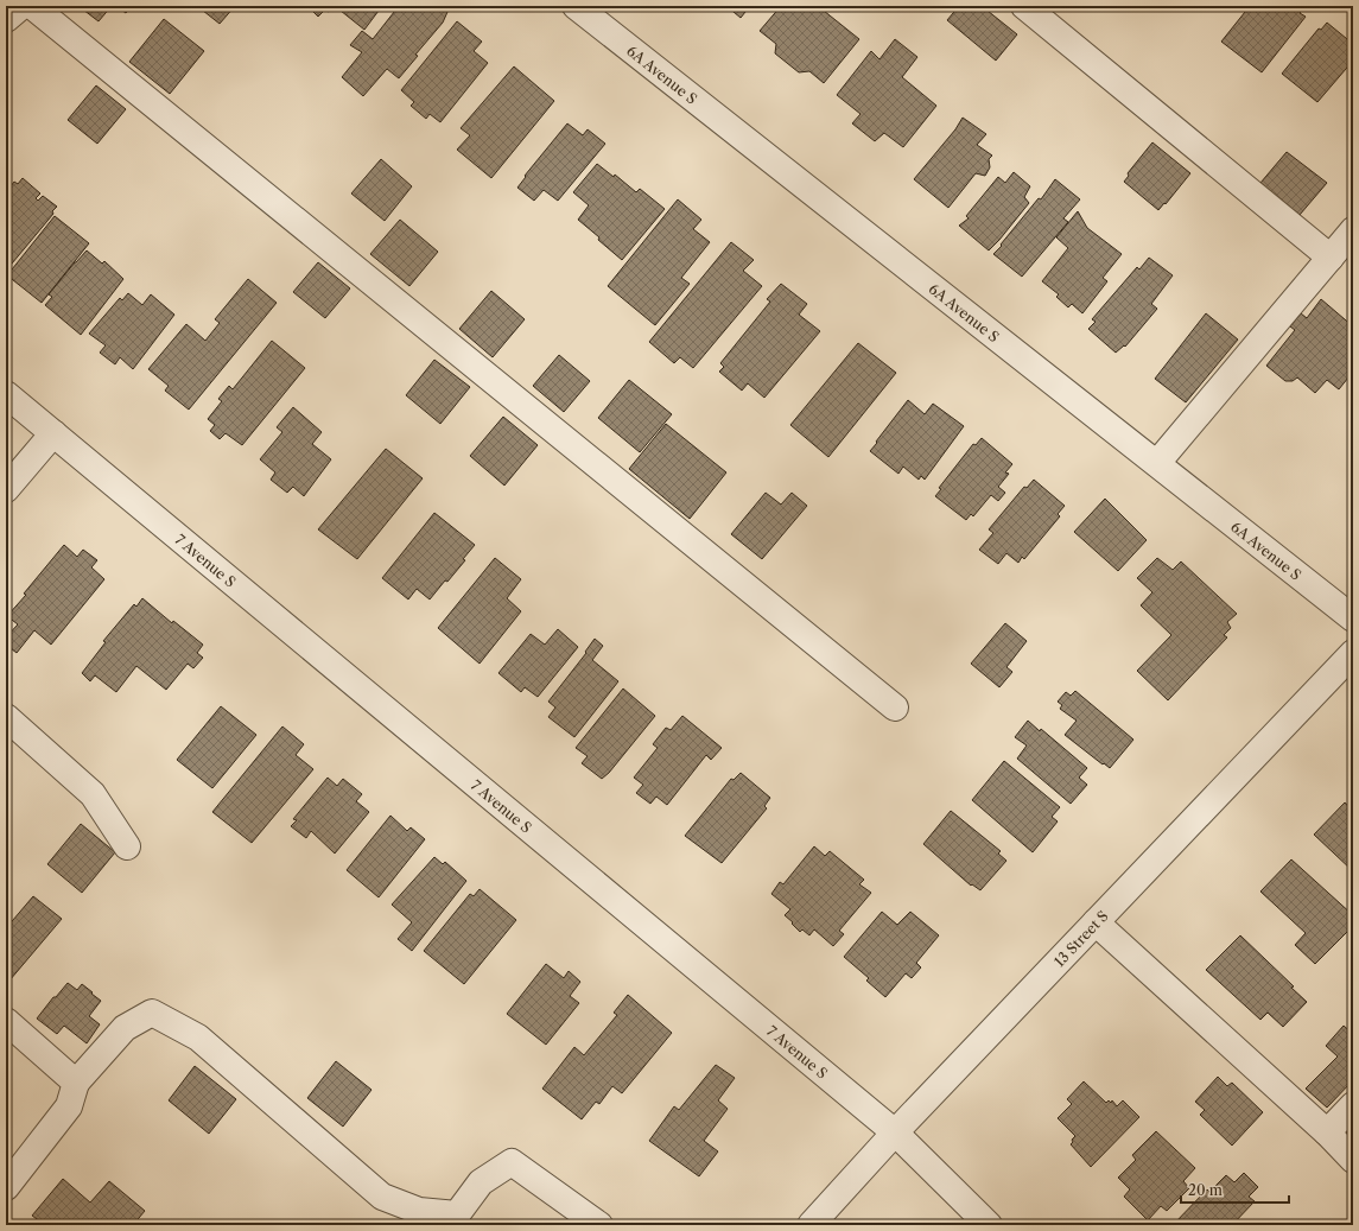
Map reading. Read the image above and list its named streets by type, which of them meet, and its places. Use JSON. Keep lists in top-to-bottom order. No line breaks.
{"streets":{"street":["6A Avenue S","7 Avenue S","13 Street S"]},"crossings":[["7 Avenue S","13 Street S"]],"scale_bar":"20 m"}
